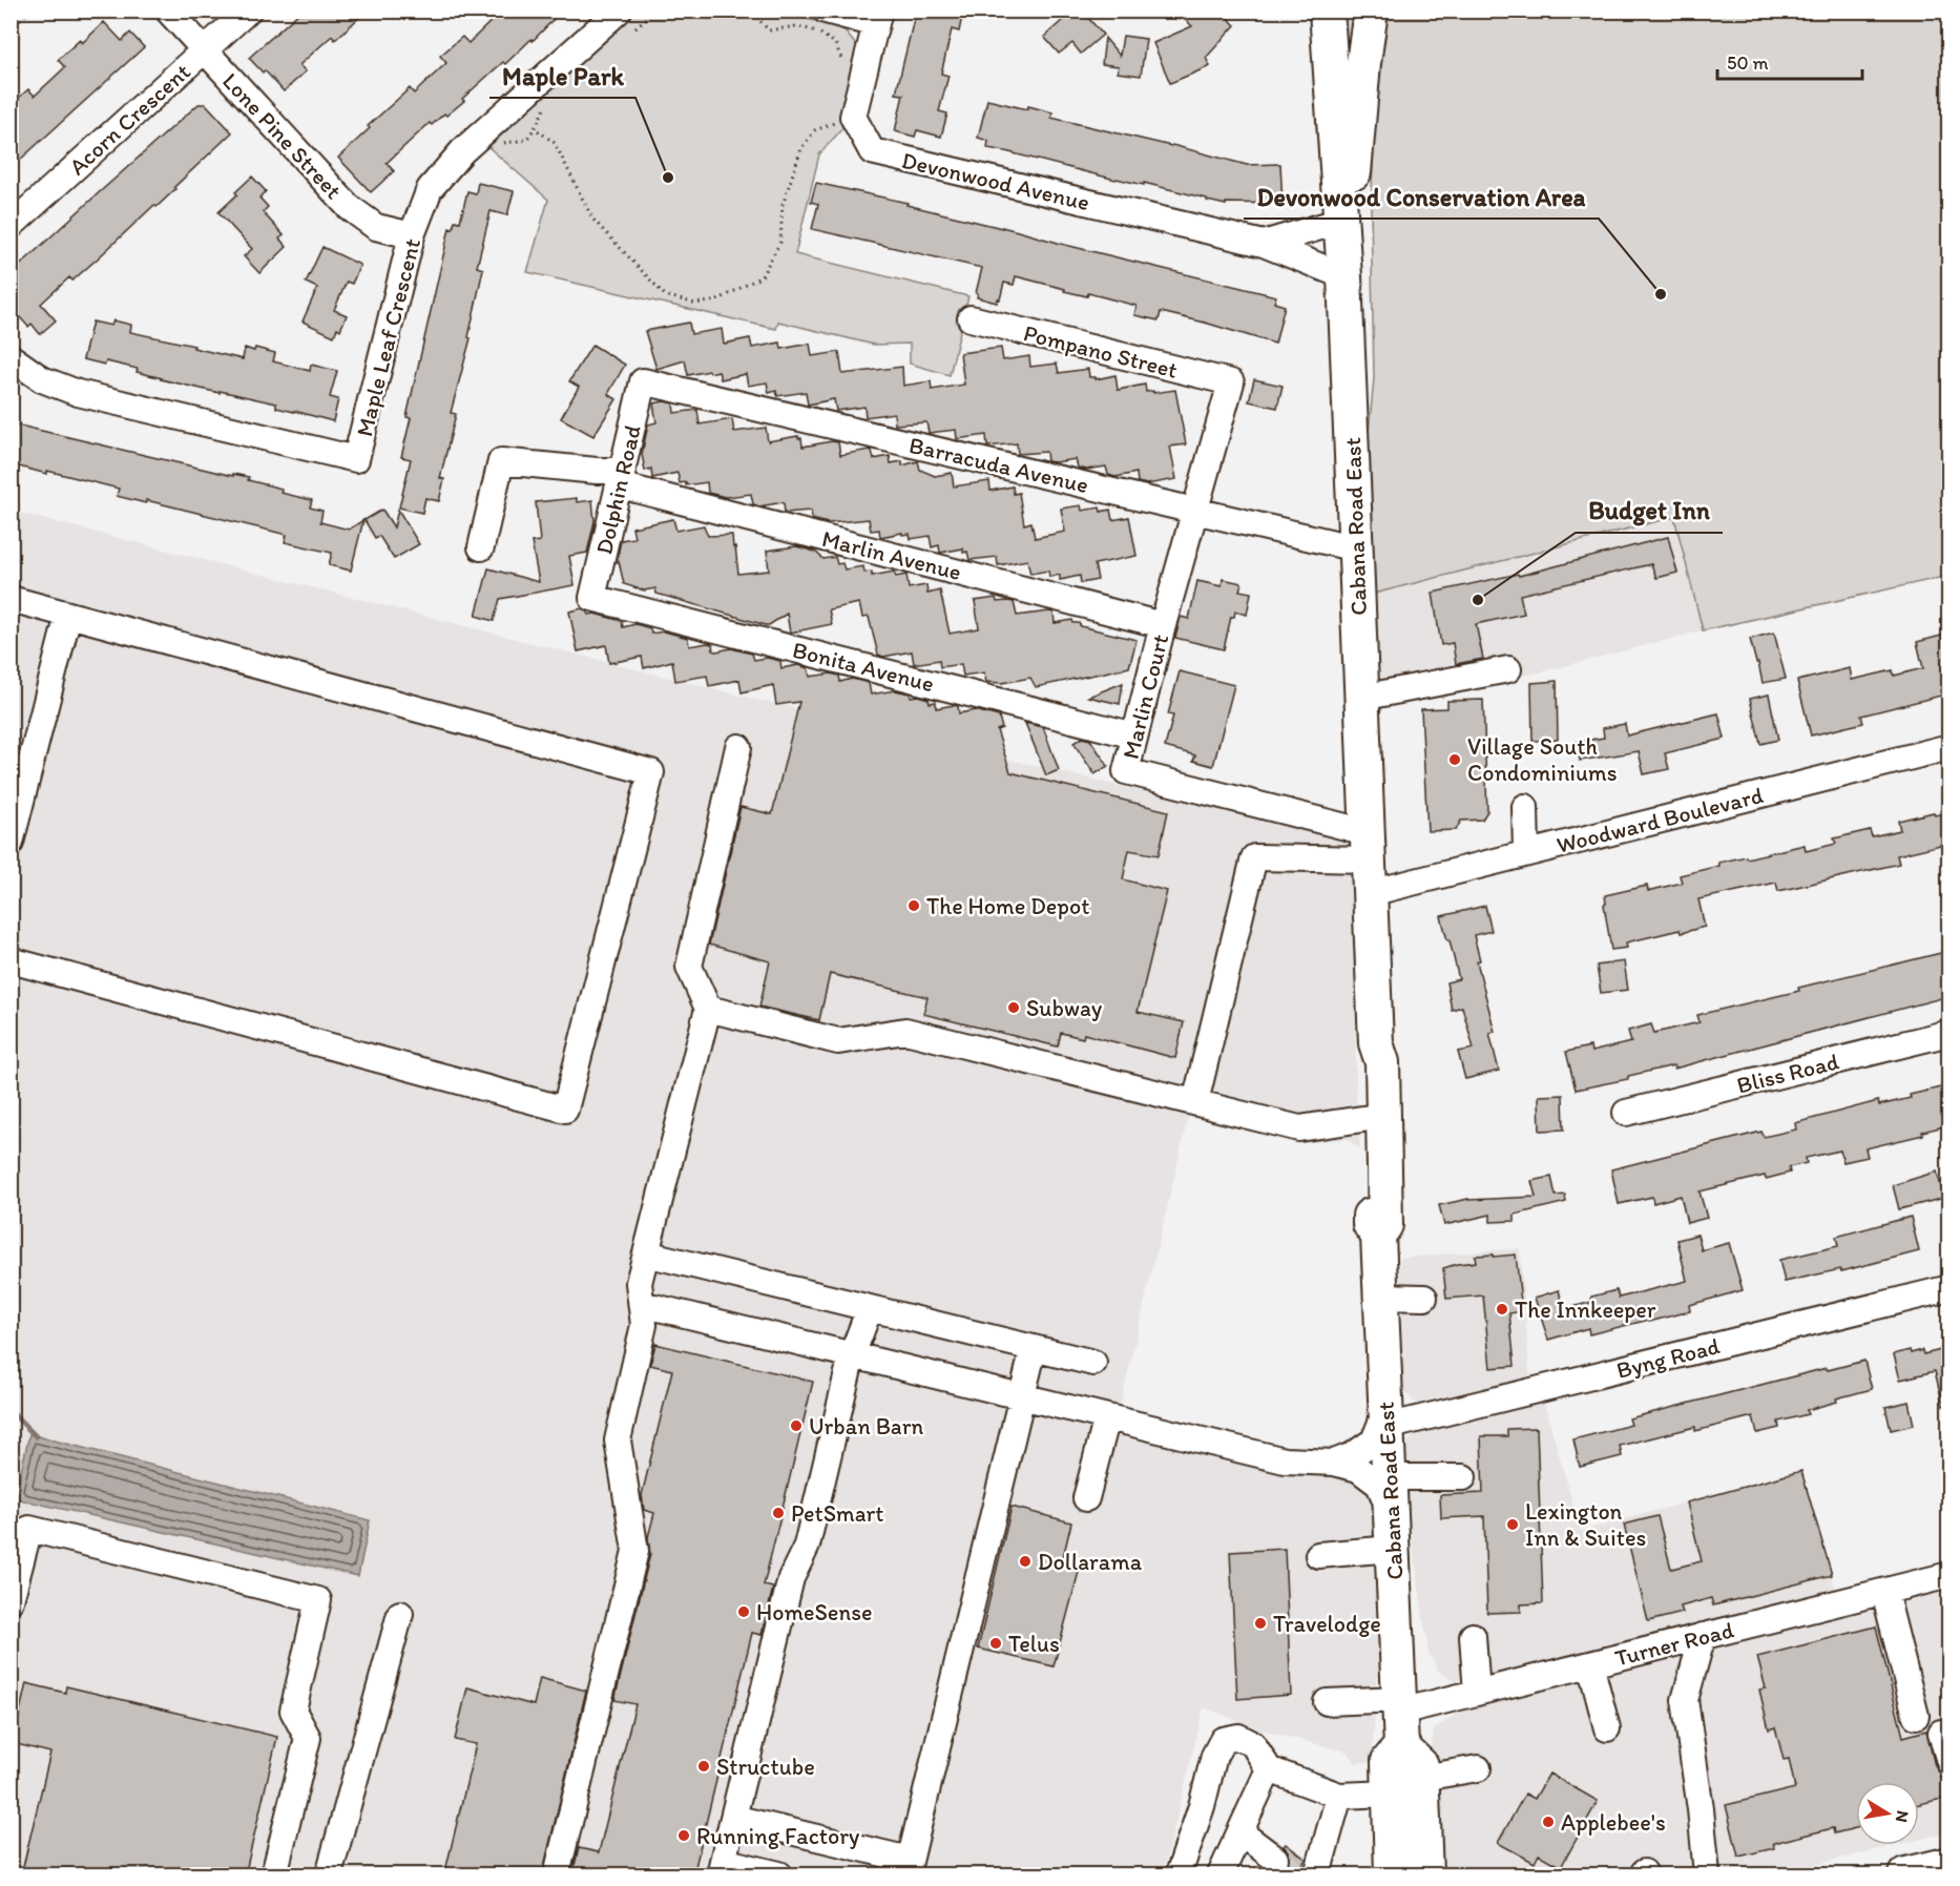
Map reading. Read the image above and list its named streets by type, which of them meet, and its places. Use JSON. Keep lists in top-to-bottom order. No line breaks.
{"streets":{"main road":["Cabana Road East"],"street":["Acorn Crescent","Lone Pine Street","Devonwood Avenue","Maple Leaf Crescent","Pompano Street","Barracuda Avenue","Dolphin Road","Marlin Avenue","Bonita Avenue","Marlin Court","Woodward Boulevard","Bliss Road","Byng Road","Turner Road"]},"crossings":[["Acorn Crescent","Lone Pine Street"],["Lone Pine Street","Maple Leaf Crescent"],["Devonwood Avenue","Cabana Road East"],["Pompano Street","Marlin Court"],["Barracuda Avenue","Dolphin Road"],["Barracuda Avenue","Cabana Road East"],["Barracuda Avenue","Marlin Court"],["Dolphin Road","Marlin Avenue"],["Dolphin Road","Bonita Avenue"],["Cabana Road East","Marlin Court"],["Cabana Road East","Woodward Boulevard"],["Cabana Road East","Byng Road"],["Cabana Road East","Turner Road"],["Marlin Avenue","Marlin Court"],["Bonita Avenue","Marlin Court"]],"places":["Maple Park","Devonwood Conservation Area","Budget Inn","Village South Condominiums","The Home Depot","Subway","The Innkeeper","Urban Barn","PetSmart","Lexington Inn & Suites","Dollarama","HomeSense","Travelodge","Telus","Structube","Applebee's","Running Factory"],"scale_bar":"50 m","north":"right"}
